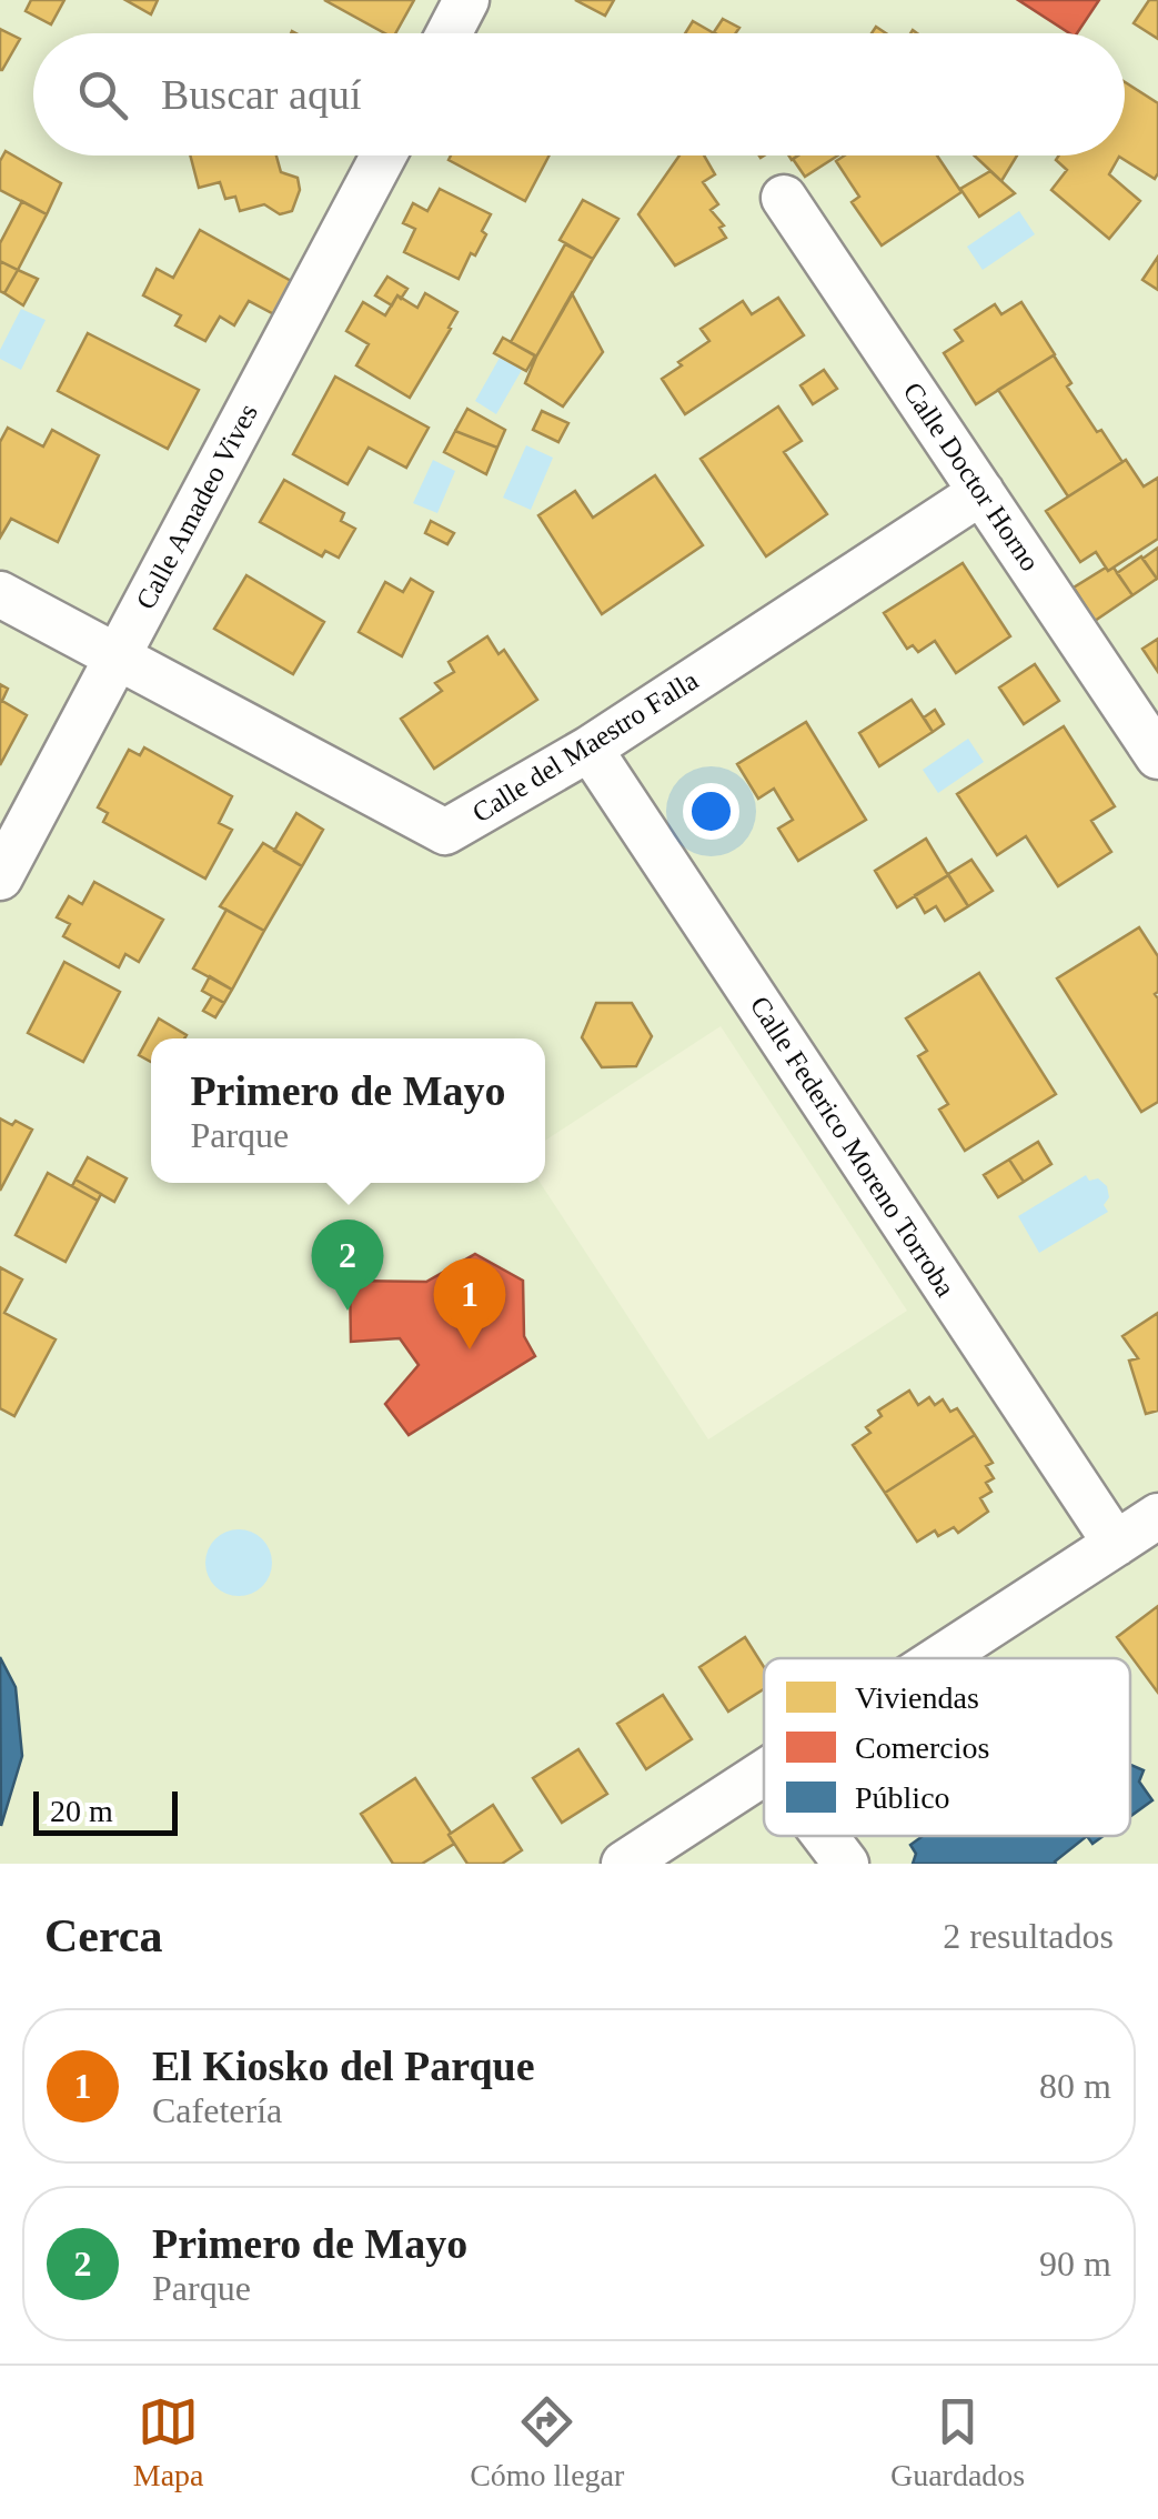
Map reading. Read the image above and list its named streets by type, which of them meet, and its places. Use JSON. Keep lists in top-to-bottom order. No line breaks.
{"streets":{"street":["Calle Doctor Horno","Calle Amadeo Vives","Calle del Maestro Falla","Calle Federico Moreno Torroba"]},"crossings":[["Calle Doctor Horno","Calle del Maestro Falla"],["Calle Amadeo Vives","Calle del Maestro Falla"],["Calle del Maestro Falla","Calle Federico Moreno Torroba"]],"legend":["Viviendas","Comercios","Público"],"scale_bar":"20 m","page":{"search":"Buscar aquí","popup":["Primero de Mayo","Parque"],"pins":["2","1"],"scale":"20 m","heading":["Cerca","2 resultados"],"list":[{"mark":"1","name":"El Kiosko del Parque","note":"Cafetería","value":"80 m"},{"mark":"2","name":"Primero de Mayo","note":"Parque","value":"90 m"}],"nav":["Mapa","Cómo llegar","Guardados"]}}
